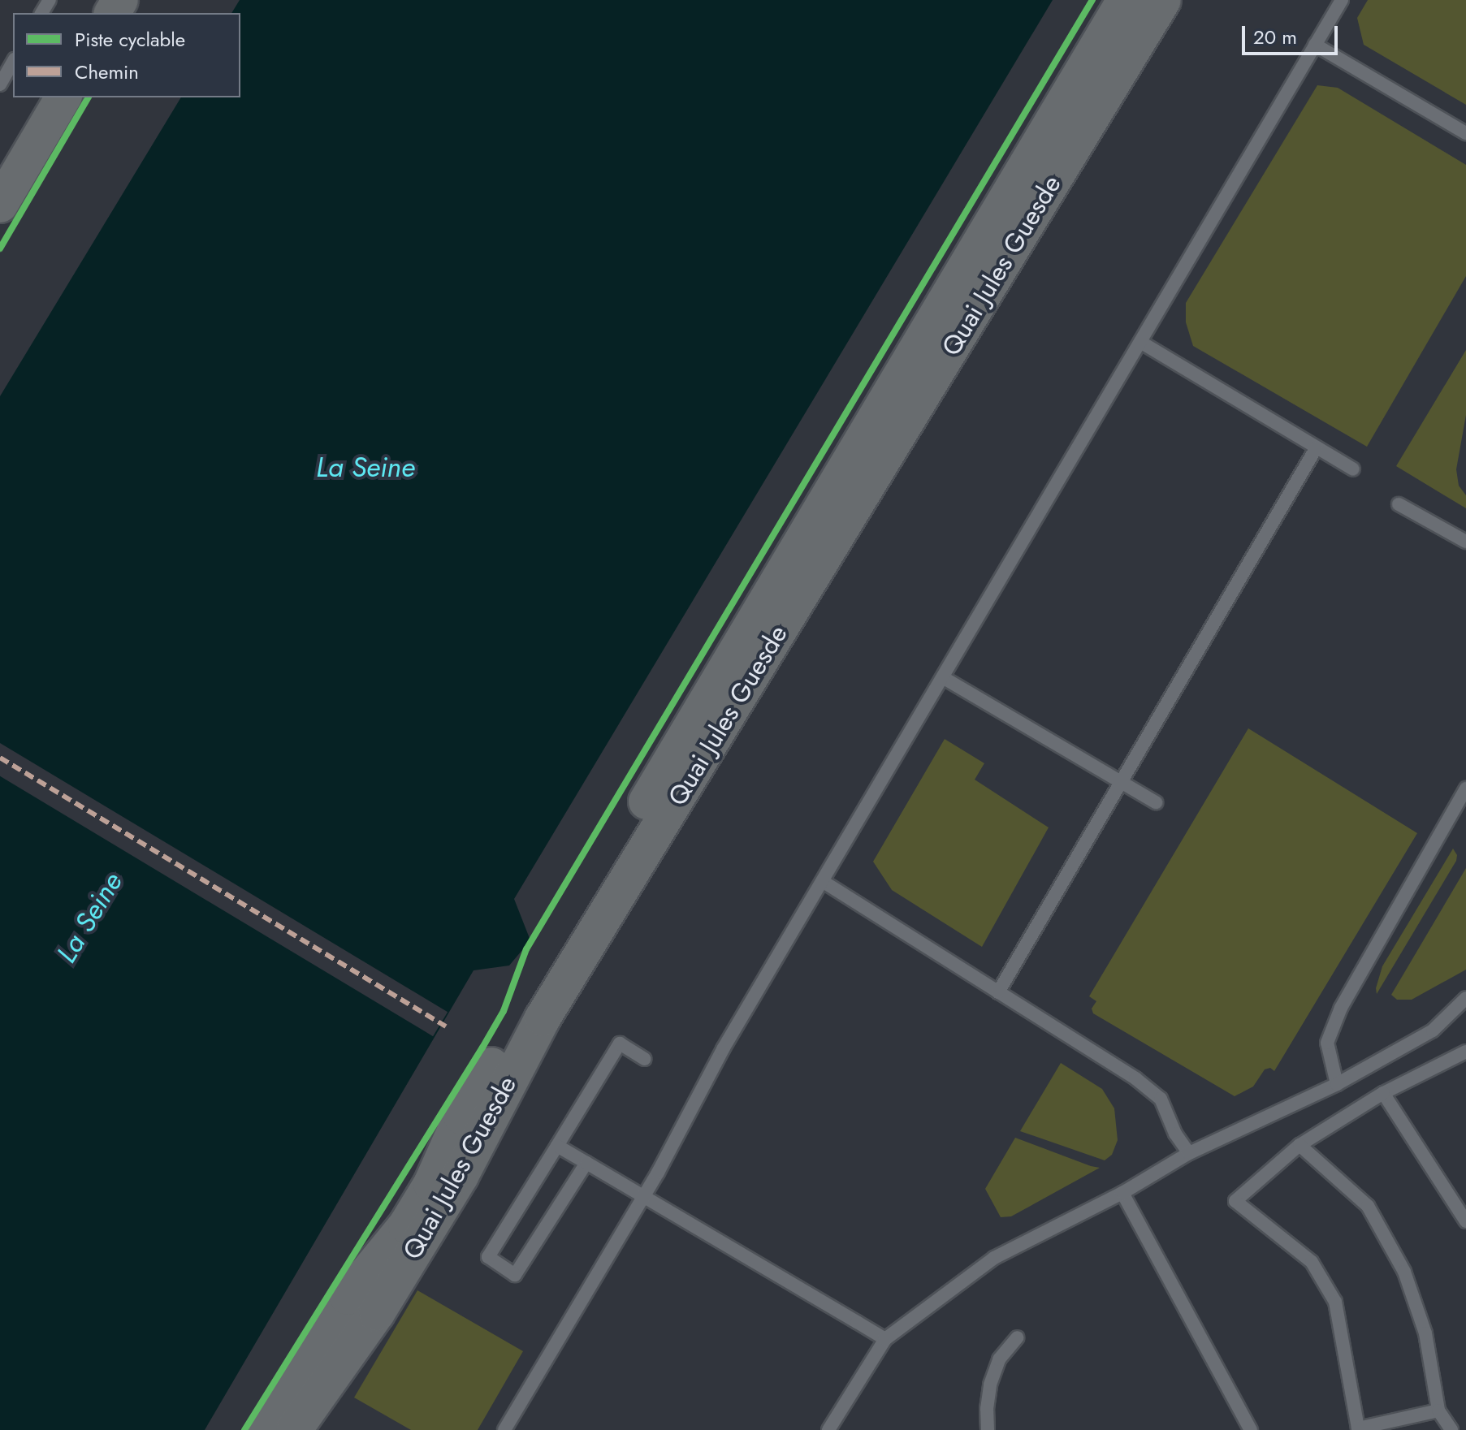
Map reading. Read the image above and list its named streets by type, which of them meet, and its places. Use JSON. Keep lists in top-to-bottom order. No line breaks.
{"streets":{"main road":["Quai Jules Guesde"]},"water":["La Seine"],"legend":["Piste cyclable","Chemin"],"scale_bar":"20 m"}
